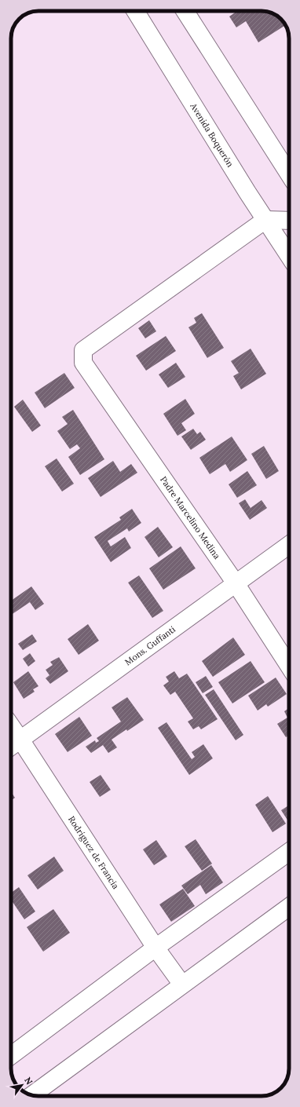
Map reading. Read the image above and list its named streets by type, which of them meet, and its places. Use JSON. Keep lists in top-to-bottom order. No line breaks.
{"streets":{"street":["Avenida Boquerón","Padre Marcelino Medina","Mons. Guffanti","Rodríguez de Francia"]},"crossings":[["Avenida Boquerón","Padre Marcelino Medina"],["Padre Marcelino Medina","Mons. Guffanti"],["Mons. Guffanti","Rodríguez de Francia"]],"north":"top right"}
